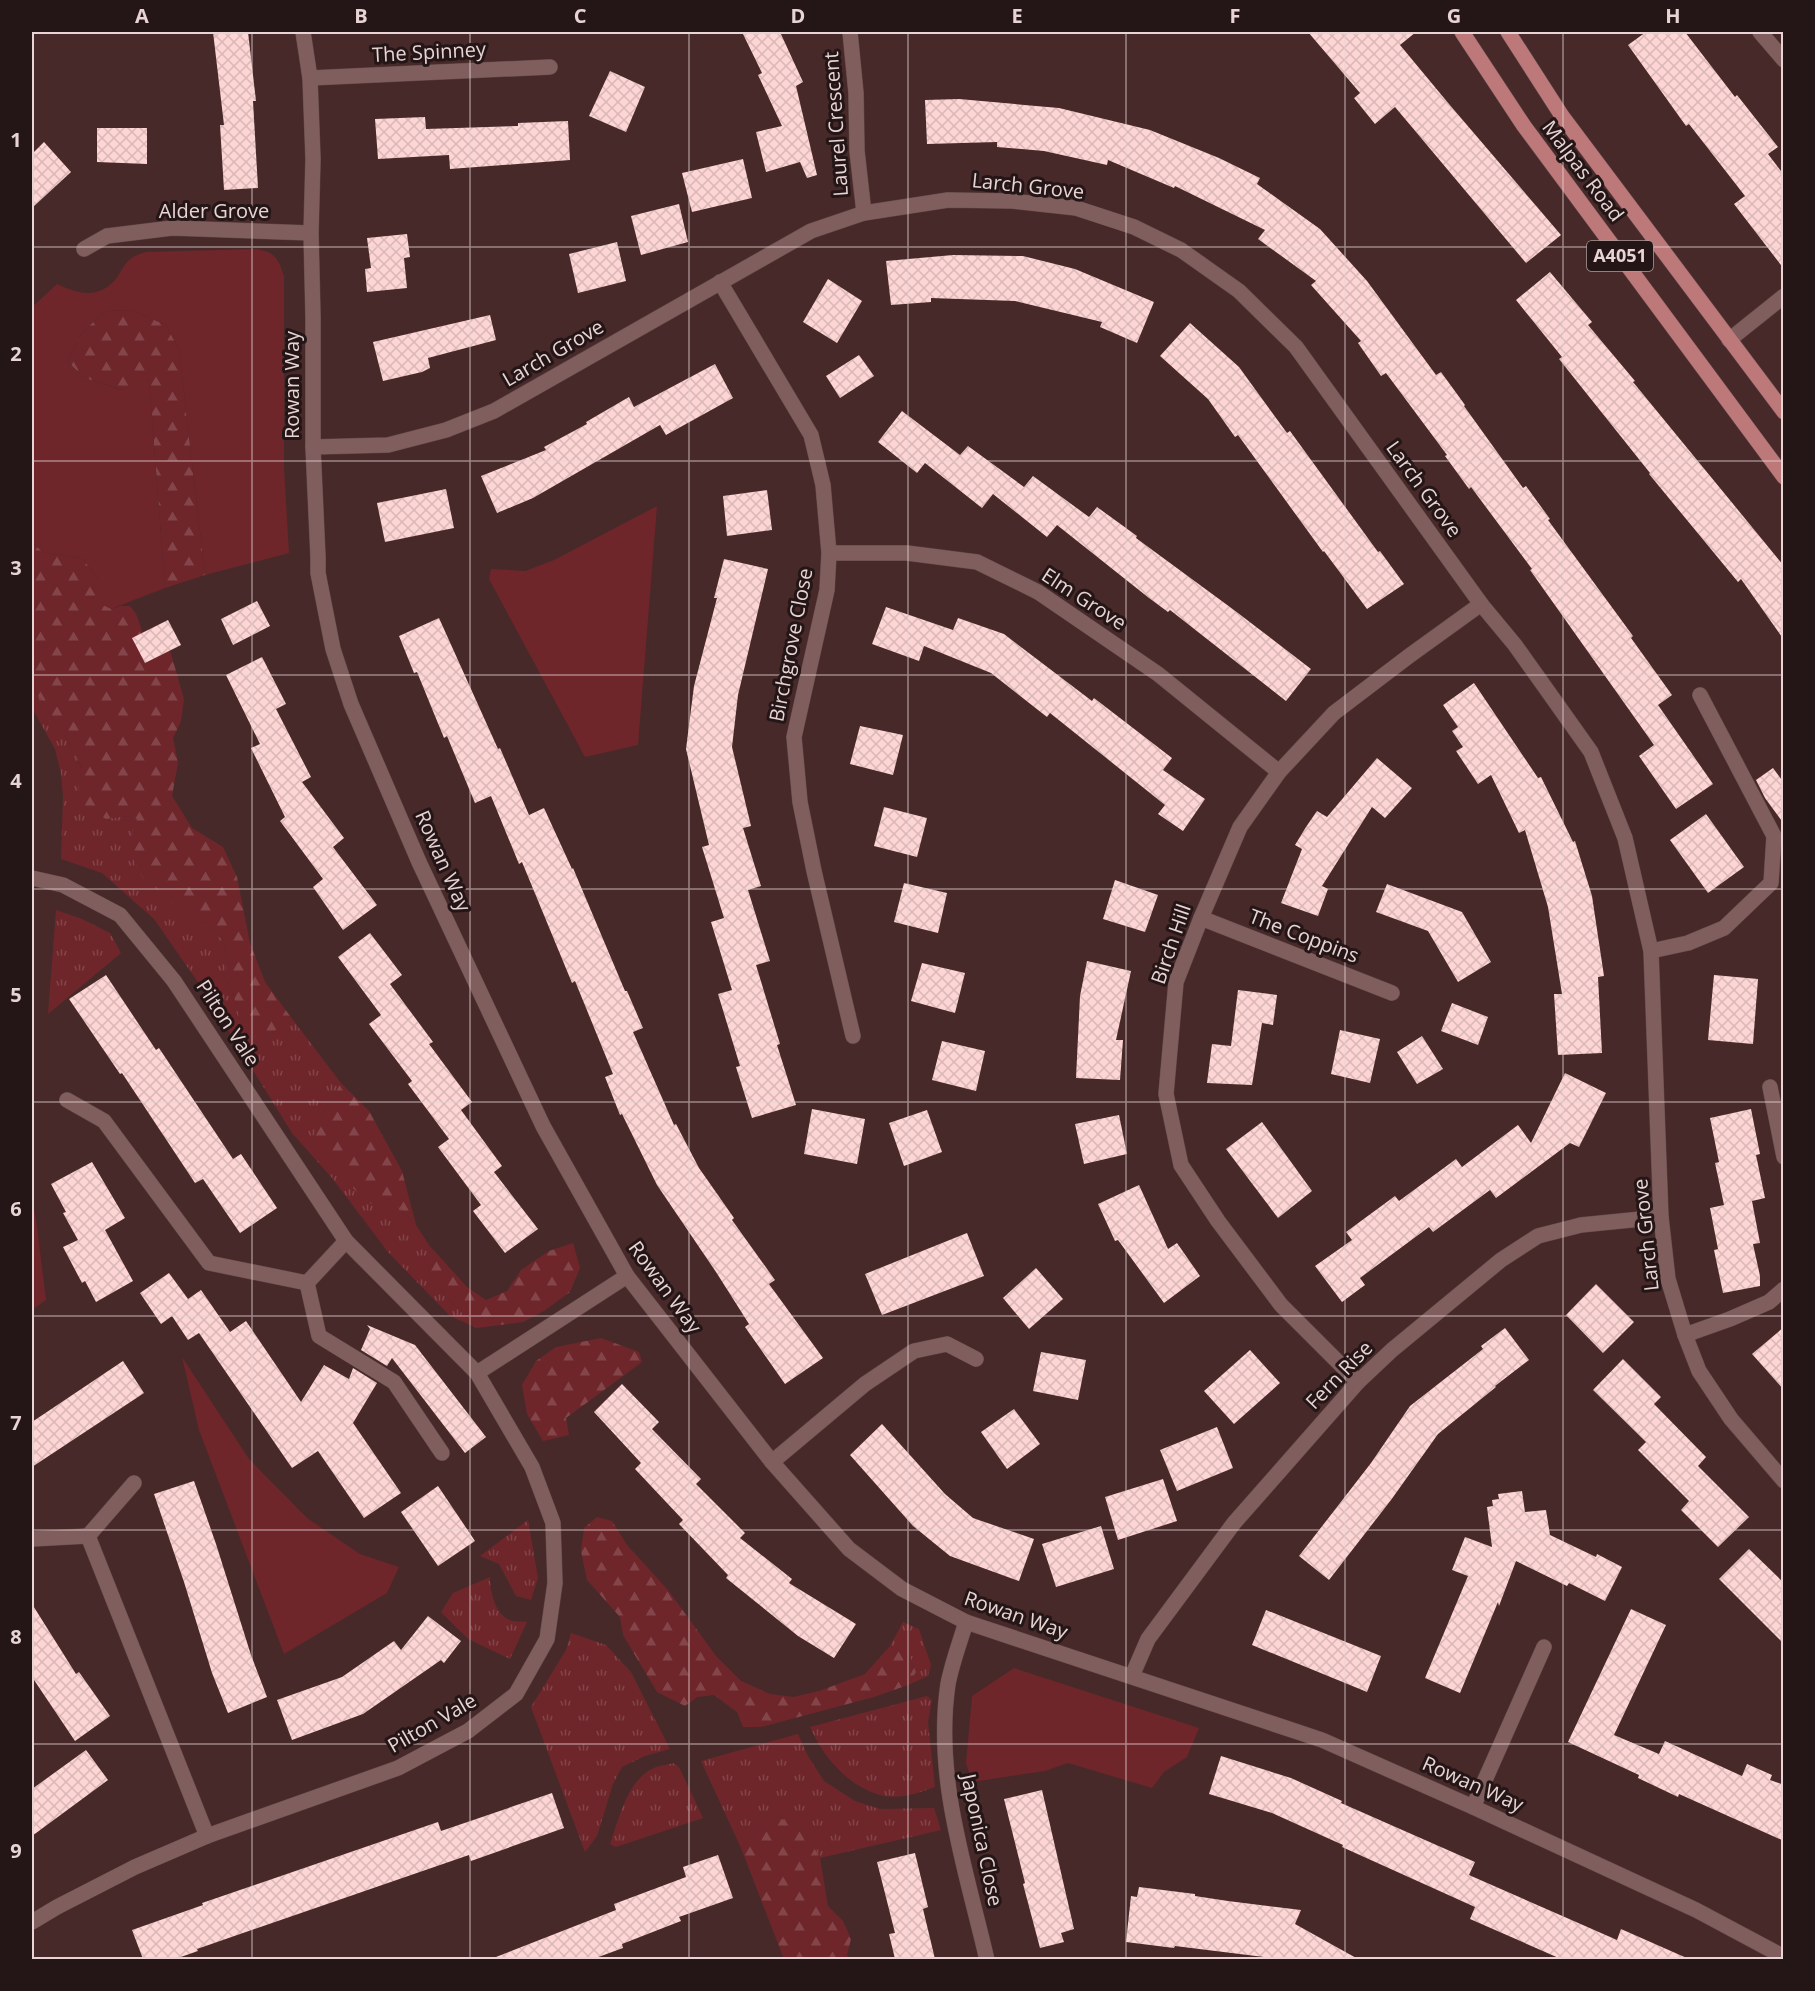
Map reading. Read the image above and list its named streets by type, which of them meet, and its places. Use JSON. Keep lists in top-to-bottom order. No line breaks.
{"streets":{"main road":["Malpas Road","A4051"],"street":["The Spinney","Laurel Crescent","Larch Grove","Alder Grove","Rowan Way","Elm Grove","Birchgrove Close","The Coppins","Birch Hill","Pilton Vale","Fern Rise","Japonica Close"]},"crossings":[["The Spinney","Rowan Way"],["Laurel Crescent","Larch Grove"],["Larch Grove","Rowan Way"],["Larch Grove","Birchgrove Close"],["Larch Grove","Birch Hill"],["Larch Grove","Fern Rise"],["Alder Grove","Rowan Way"],["Rowan Way","Fern Rise"],["Rowan Way","Japonica Close"],["Elm Grove","Birchgrove Close"],["Elm Grove","Birch Hill"],["The Coppins","Birch Hill"],["Birch Hill","Fern Rise"]],"grid":{"columns":["A","B","C","D","E","F","G","H"],"rows":["1","2","3","4","5","6","7","8","9"]}}
